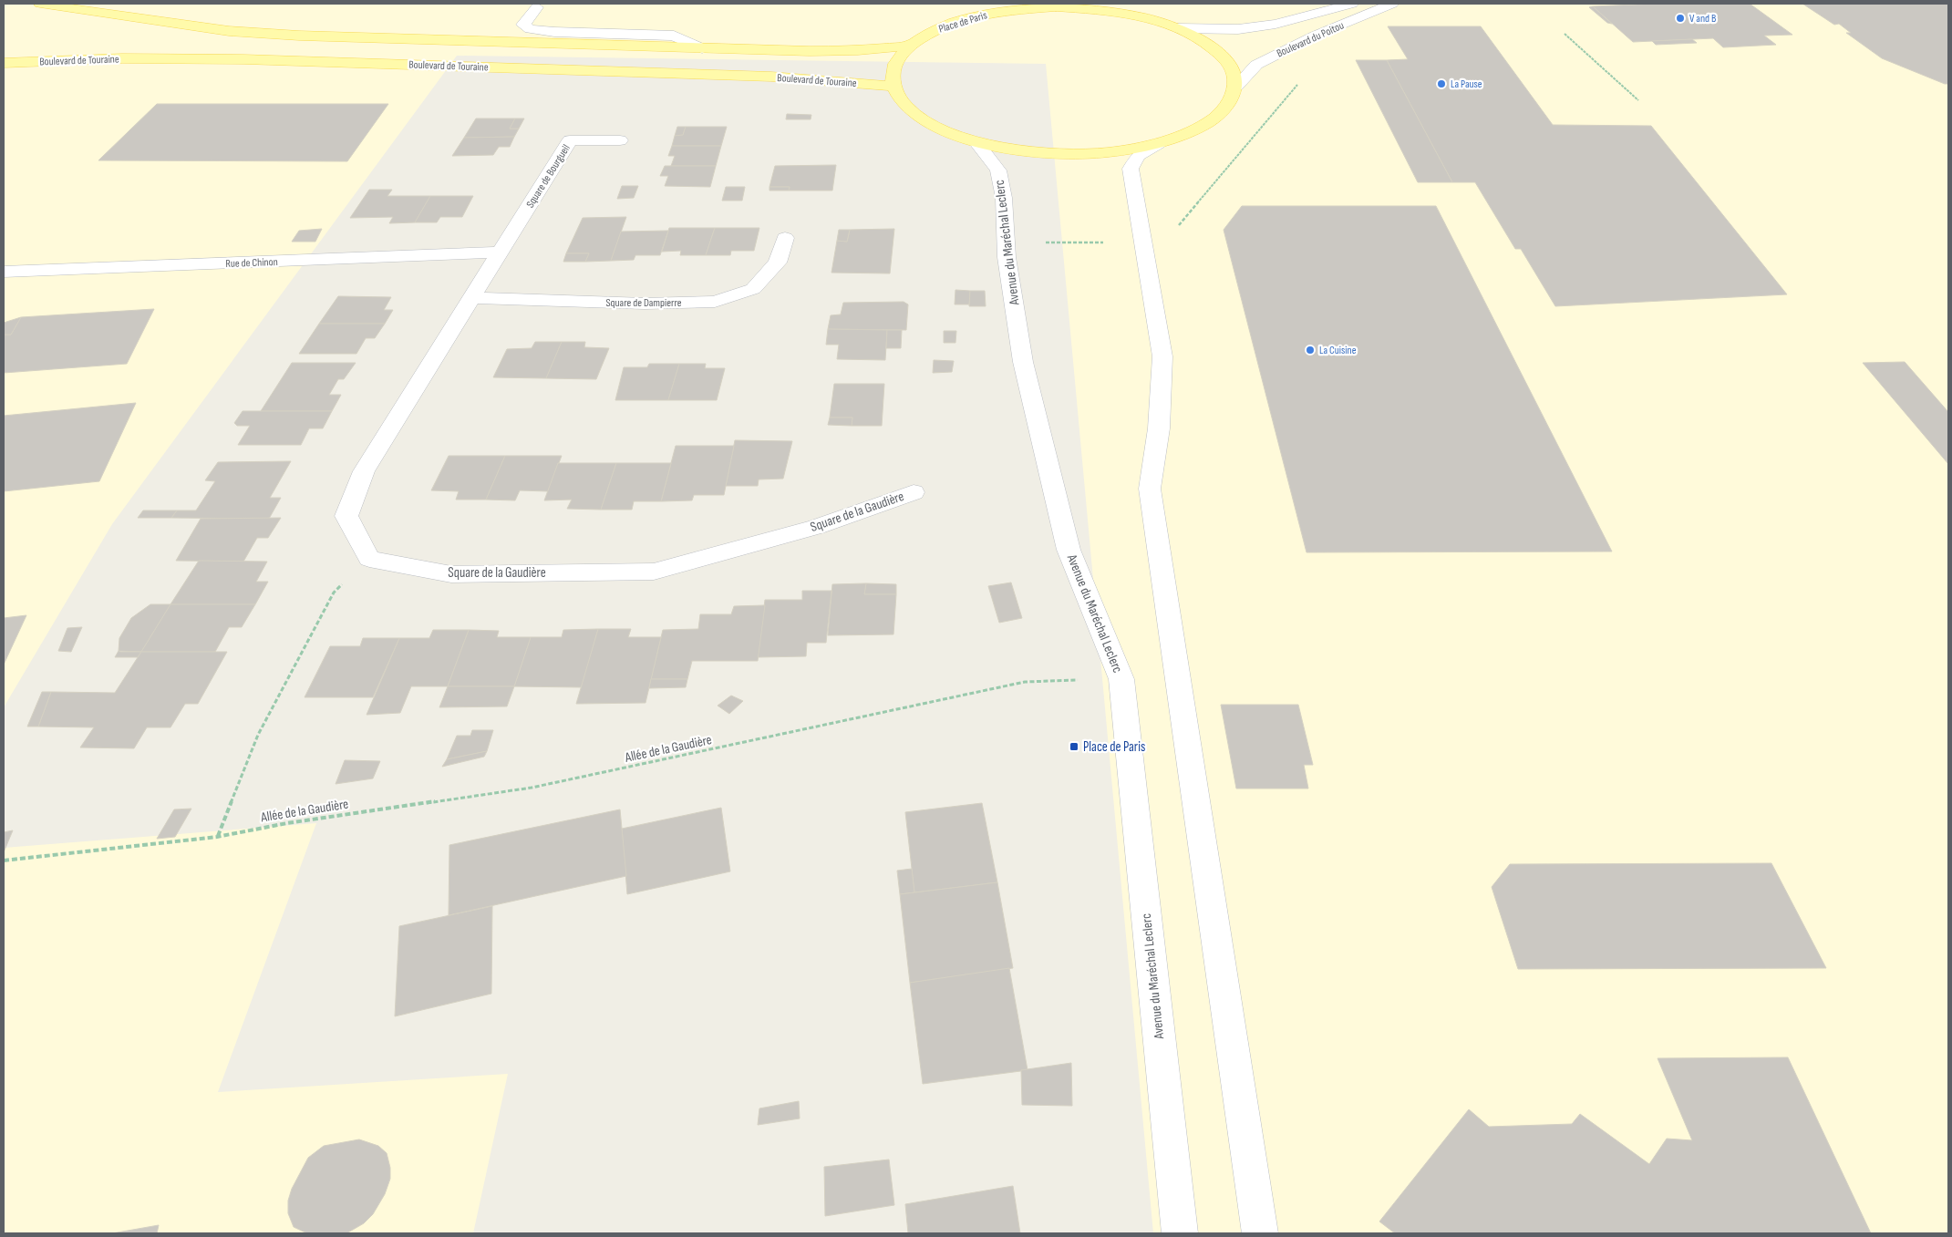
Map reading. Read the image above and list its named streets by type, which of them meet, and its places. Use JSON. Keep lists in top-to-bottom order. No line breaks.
{"streets":{"main road":["Place de Paris","Boulevard du Poitou","Boulevard de Touraine","Square de Bourgueil","Avenue du Maréchal Leclerc","Rue de Chinon","Square de Dampierre","Square de la Gaudière"],"path":["Allée de la Gaudière"]},"crossings":[["Place de Paris","Boulevard du Poitou"],["Place de Paris","Boulevard de Touraine"],["Square de Bourgueil","Rue de Chinon"],["Avenue du Maréchal Leclerc","Allée de la Gaudière"]],"places":{"other":["V and B","La Pause","La Cuisine"],"transit":["Place de Paris"]}}
